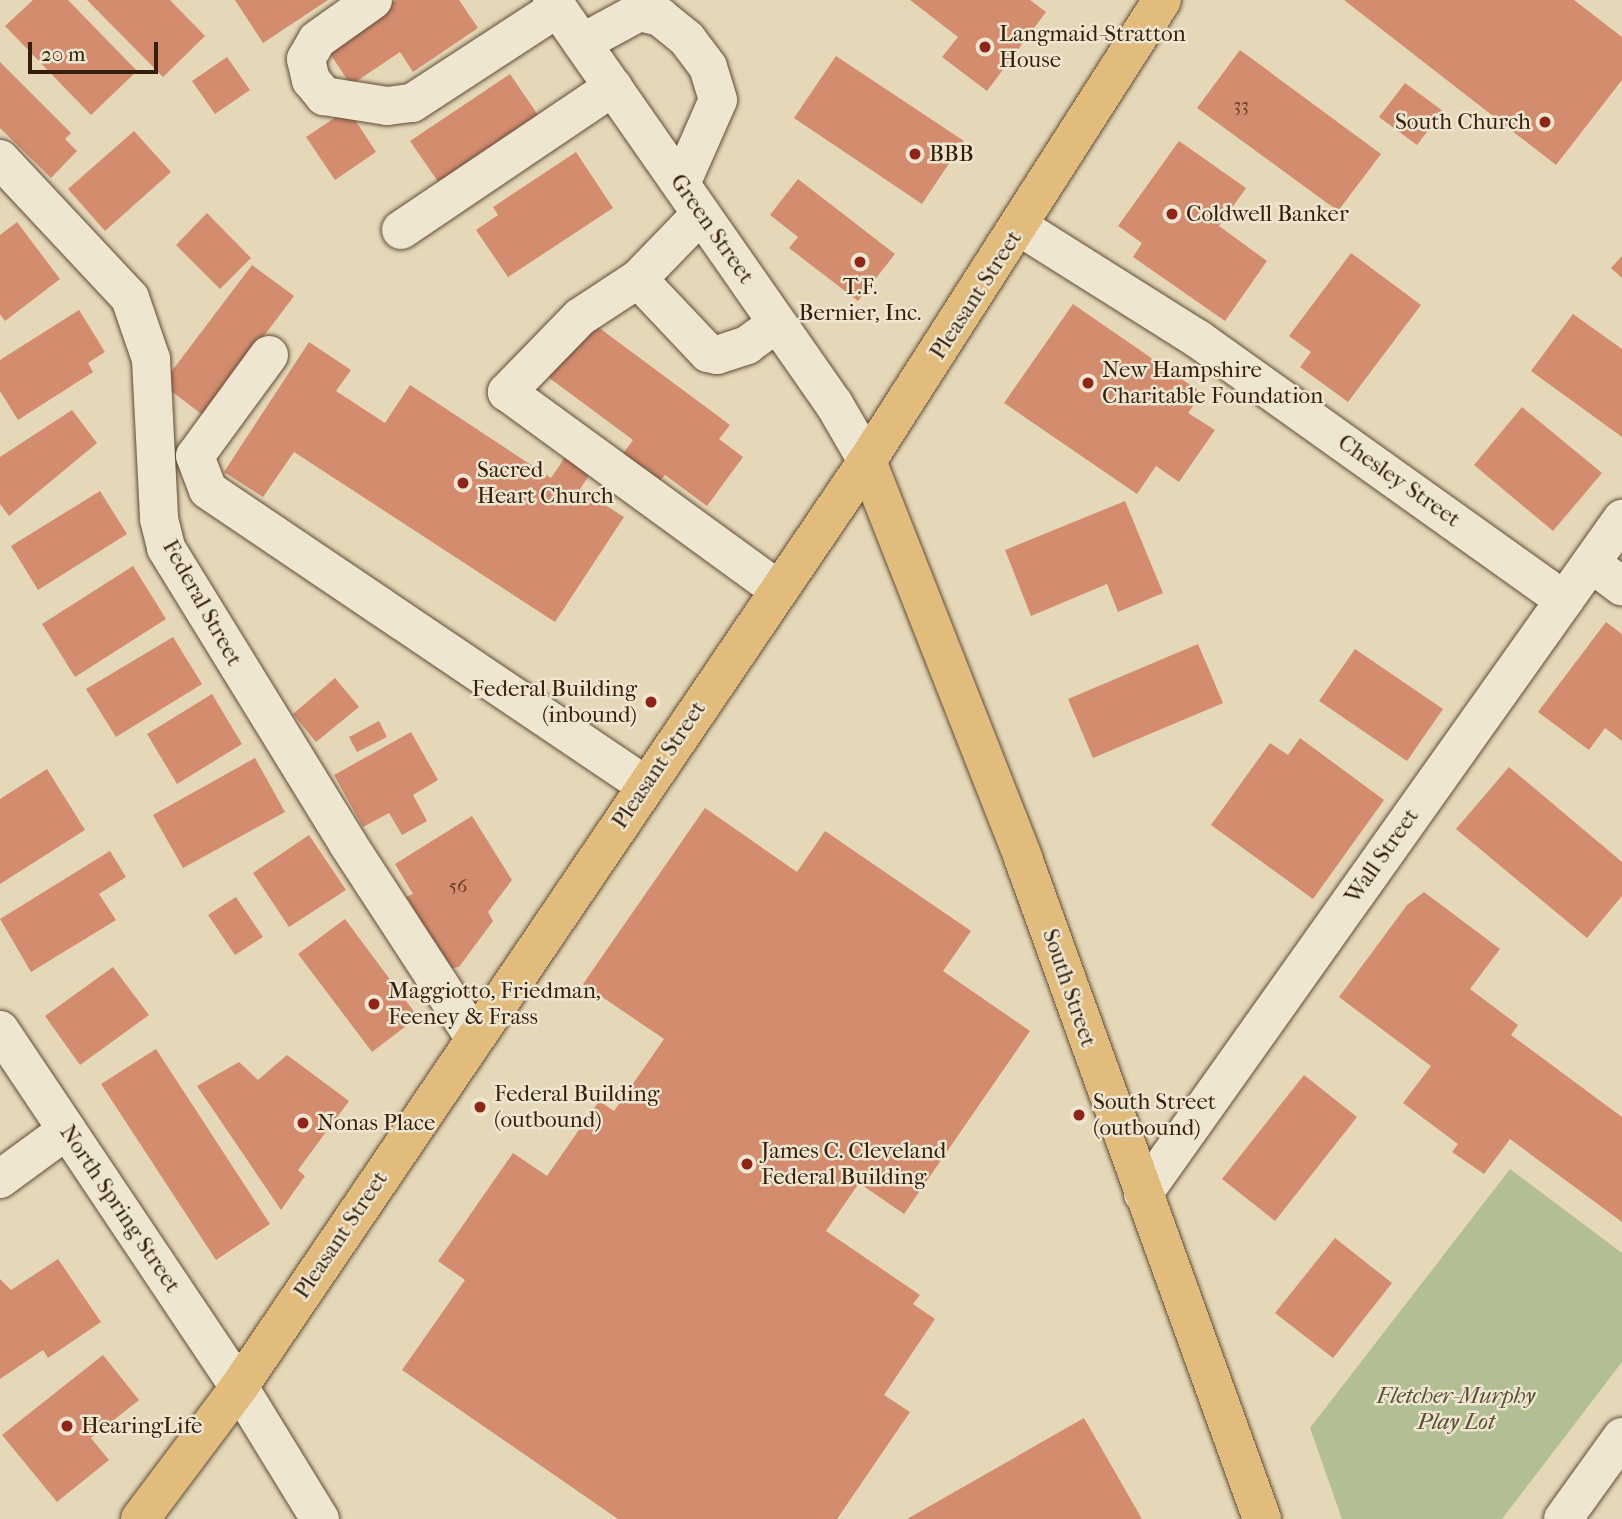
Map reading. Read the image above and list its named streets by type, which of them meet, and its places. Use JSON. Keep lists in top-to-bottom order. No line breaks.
{"streets":{"main road":["Pleasant Street","South Street"],"street":["Green Street","Chesley Street","Federal Street","Wall Street","North Spring Street"]},"crossings":[["Green Street","Pleasant Street"],["Green Street","South Street"],["Pleasant Street","Chesley Street"],["Pleasant Street","Federal Street"],["Pleasant Street","South Street"],["Pleasant Street","North Spring Street"],["Chesley Street","Wall Street"],["Wall Street","South Street"]],"parks":["Fletcher-Murphy Play Lot"],"places":["Langmaid-Stratton House","South Church","BBB","Coldwell Banker","T.F. Bernier, Inc.","New Hampshire Charitable Foundation","Sacred Heart Church","Federal Building (inbound)","Maggiotto, Friedman, Feeney & Frass","Federal Building (outbound)","South Street (outbound)","Nonas Place","James C. Cleveland Federal Building","HearingLife"],"house_numbers":["33","56"],"scale_bar":"20 m"}
